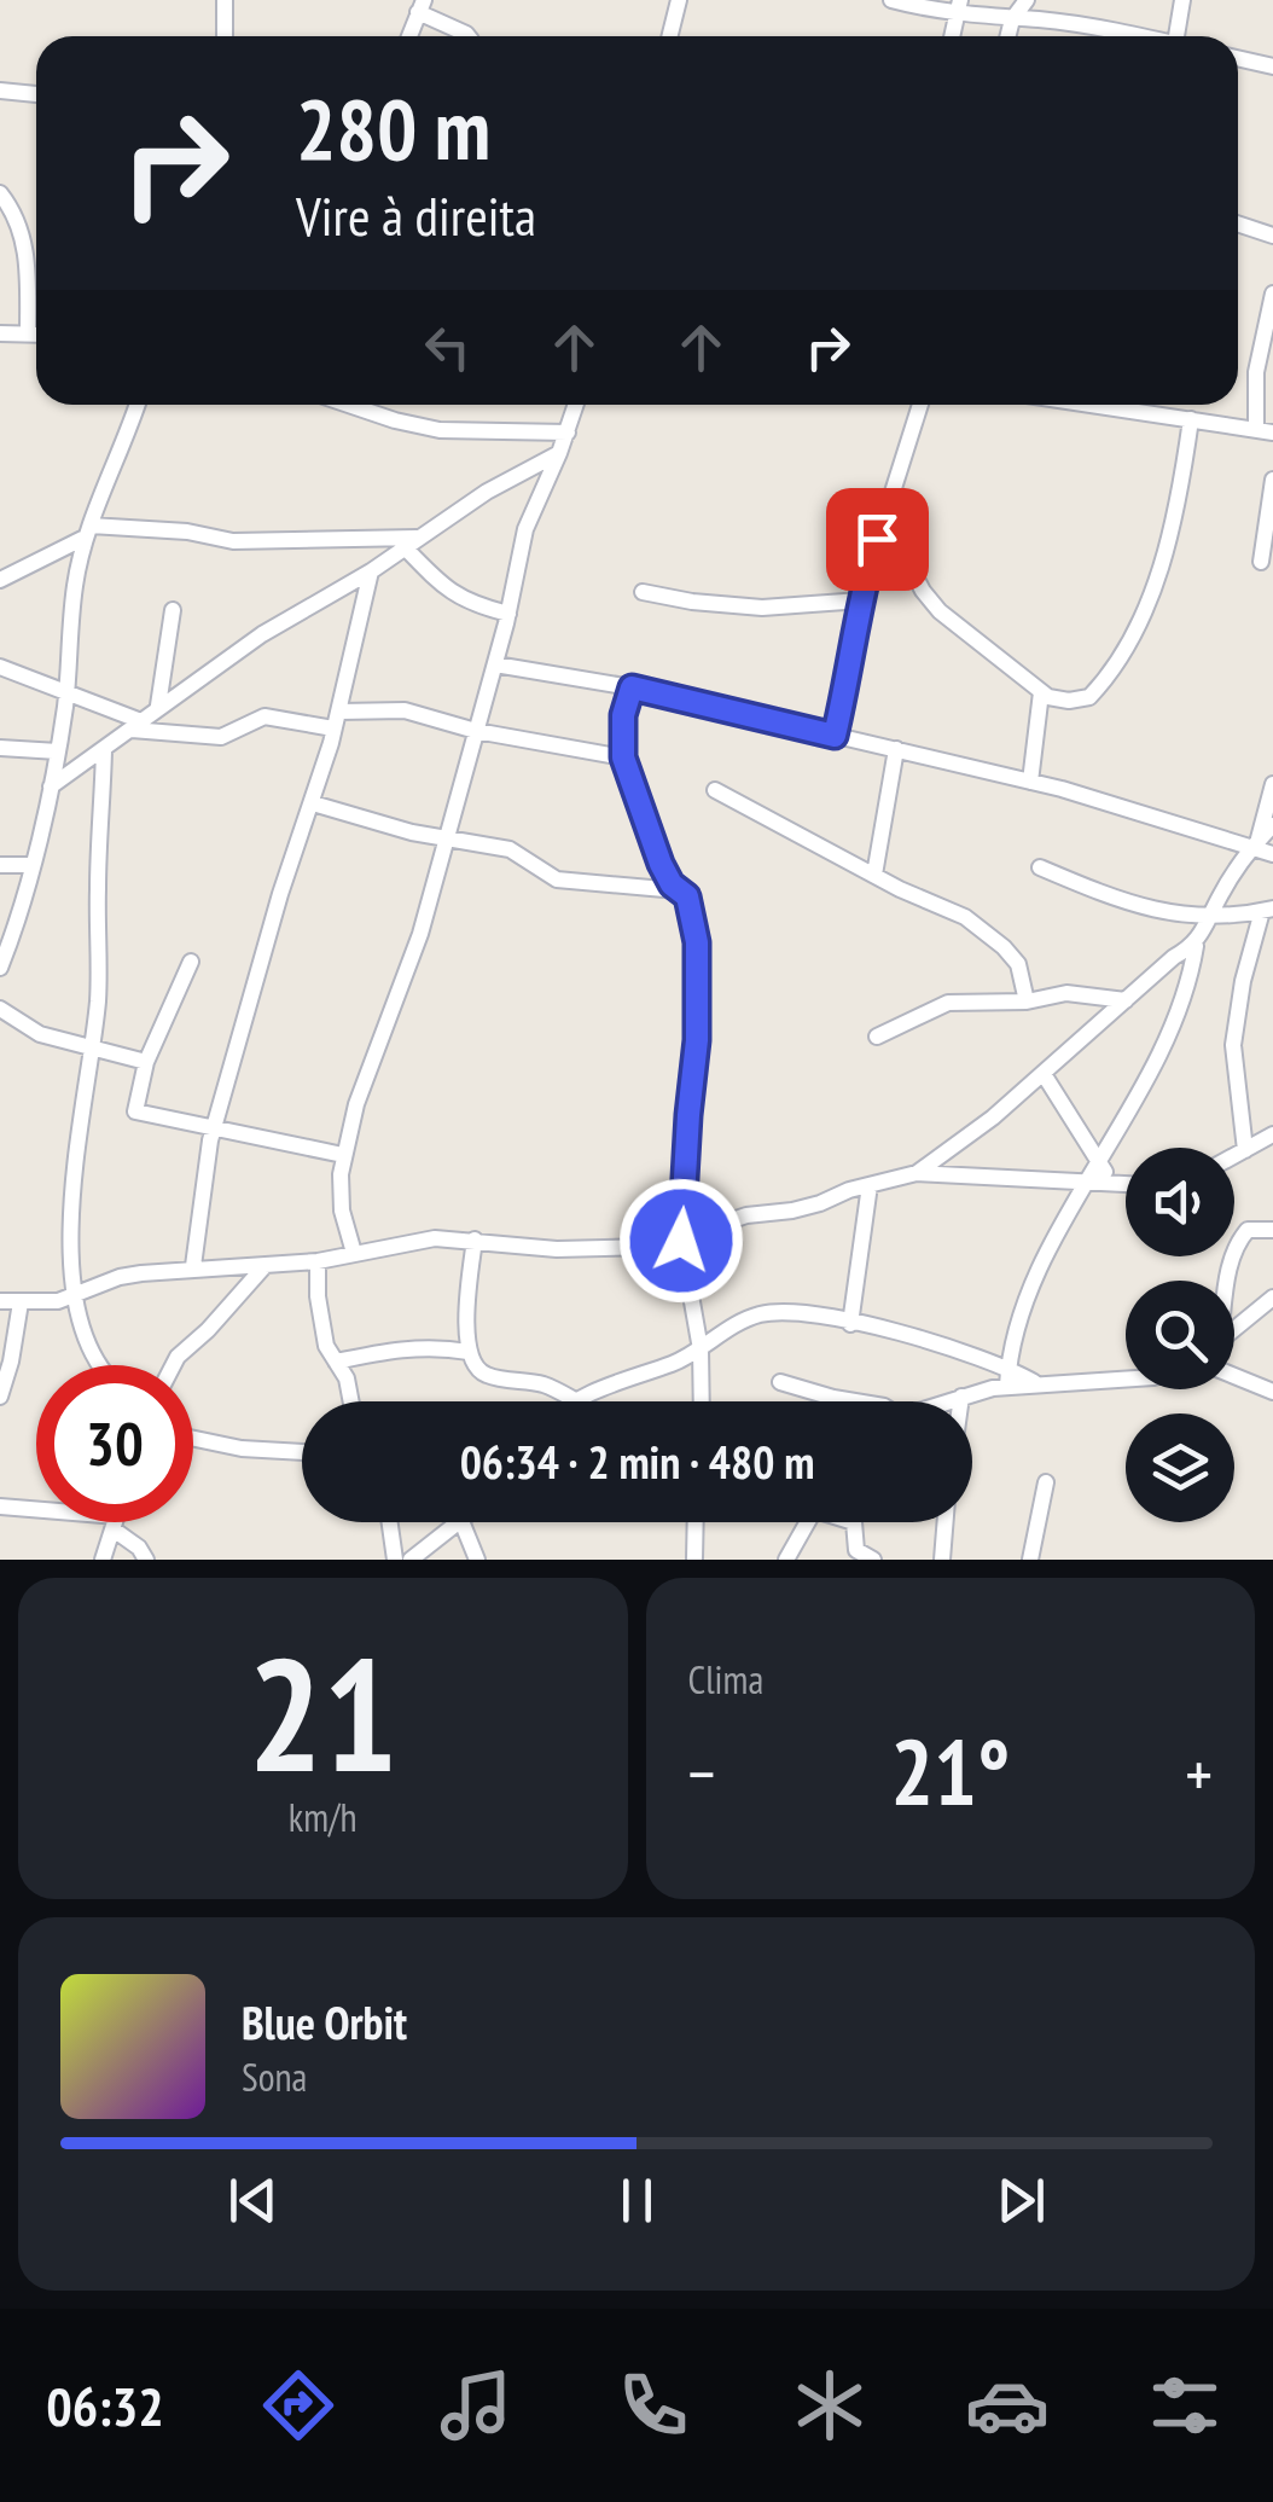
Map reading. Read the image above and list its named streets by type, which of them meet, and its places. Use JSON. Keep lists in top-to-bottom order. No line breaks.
{"page":{"turn":["280 m","Vire à direita"],"limit":"30","trip":"06:34 · 2 min · 480 m","tile":[["21","km/h"],"Clima"],"heat":["−","21°","+"],"song":["Blue Orbit","Sona"],"tabs":"06:32"}}
